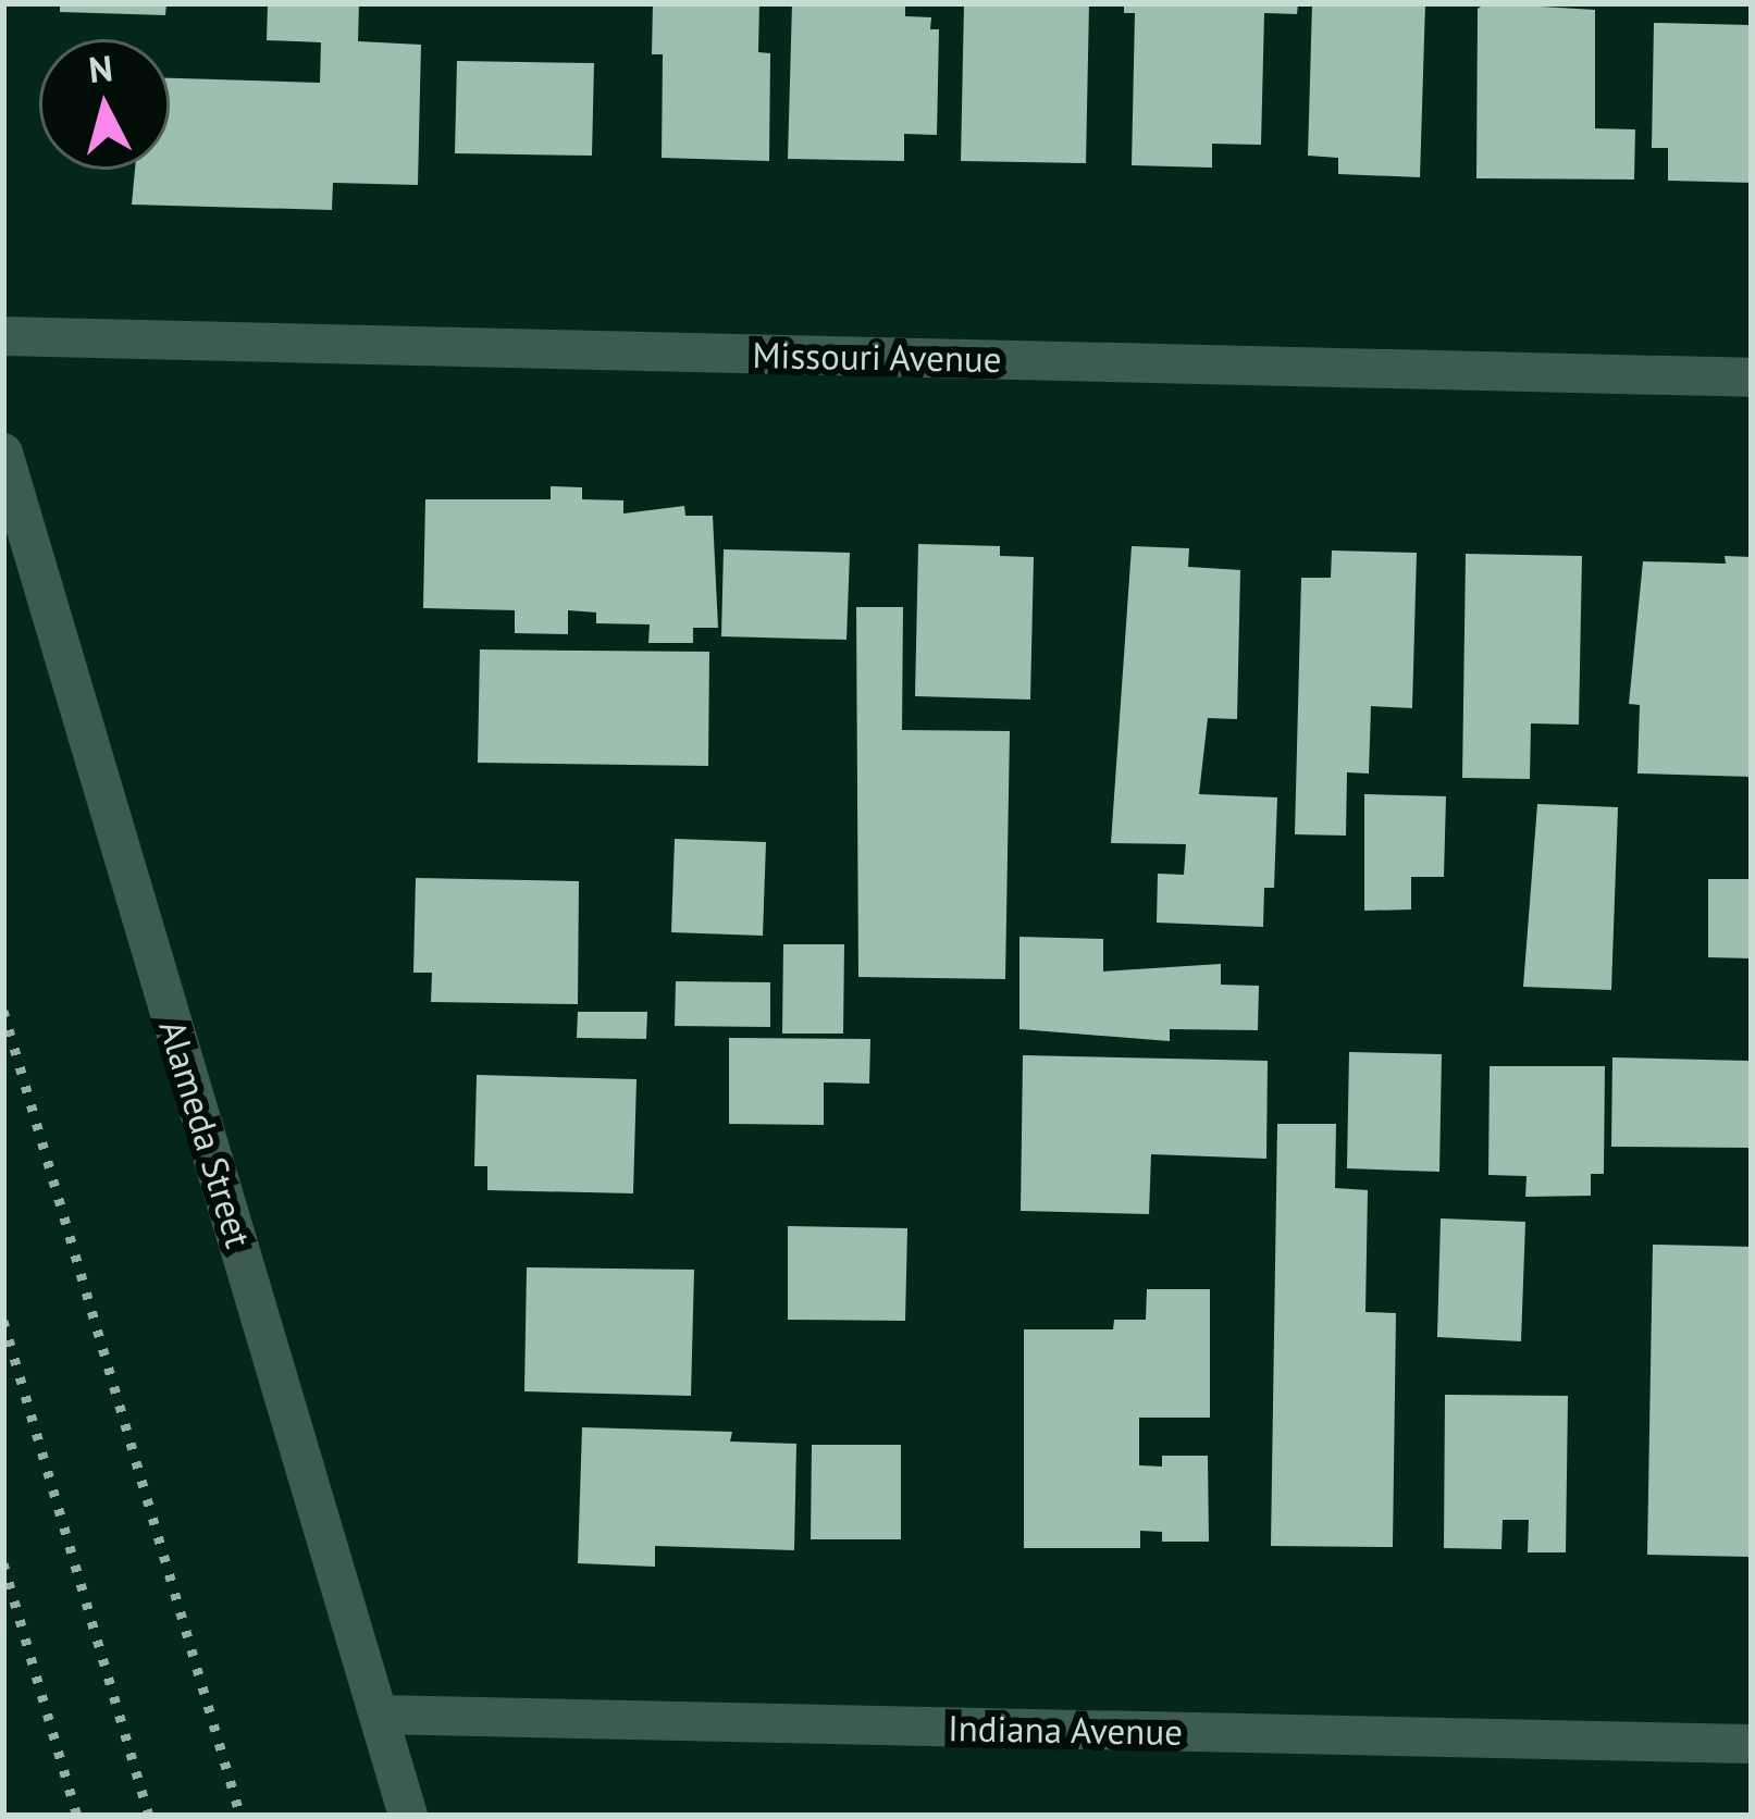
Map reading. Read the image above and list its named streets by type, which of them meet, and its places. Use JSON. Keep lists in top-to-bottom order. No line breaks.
{"streets":{"street":["Missouri Avenue","Alameda Street","Indiana Avenue"]},"crossings":[["Alameda Street","Indiana Avenue"]],"north":"top"}
